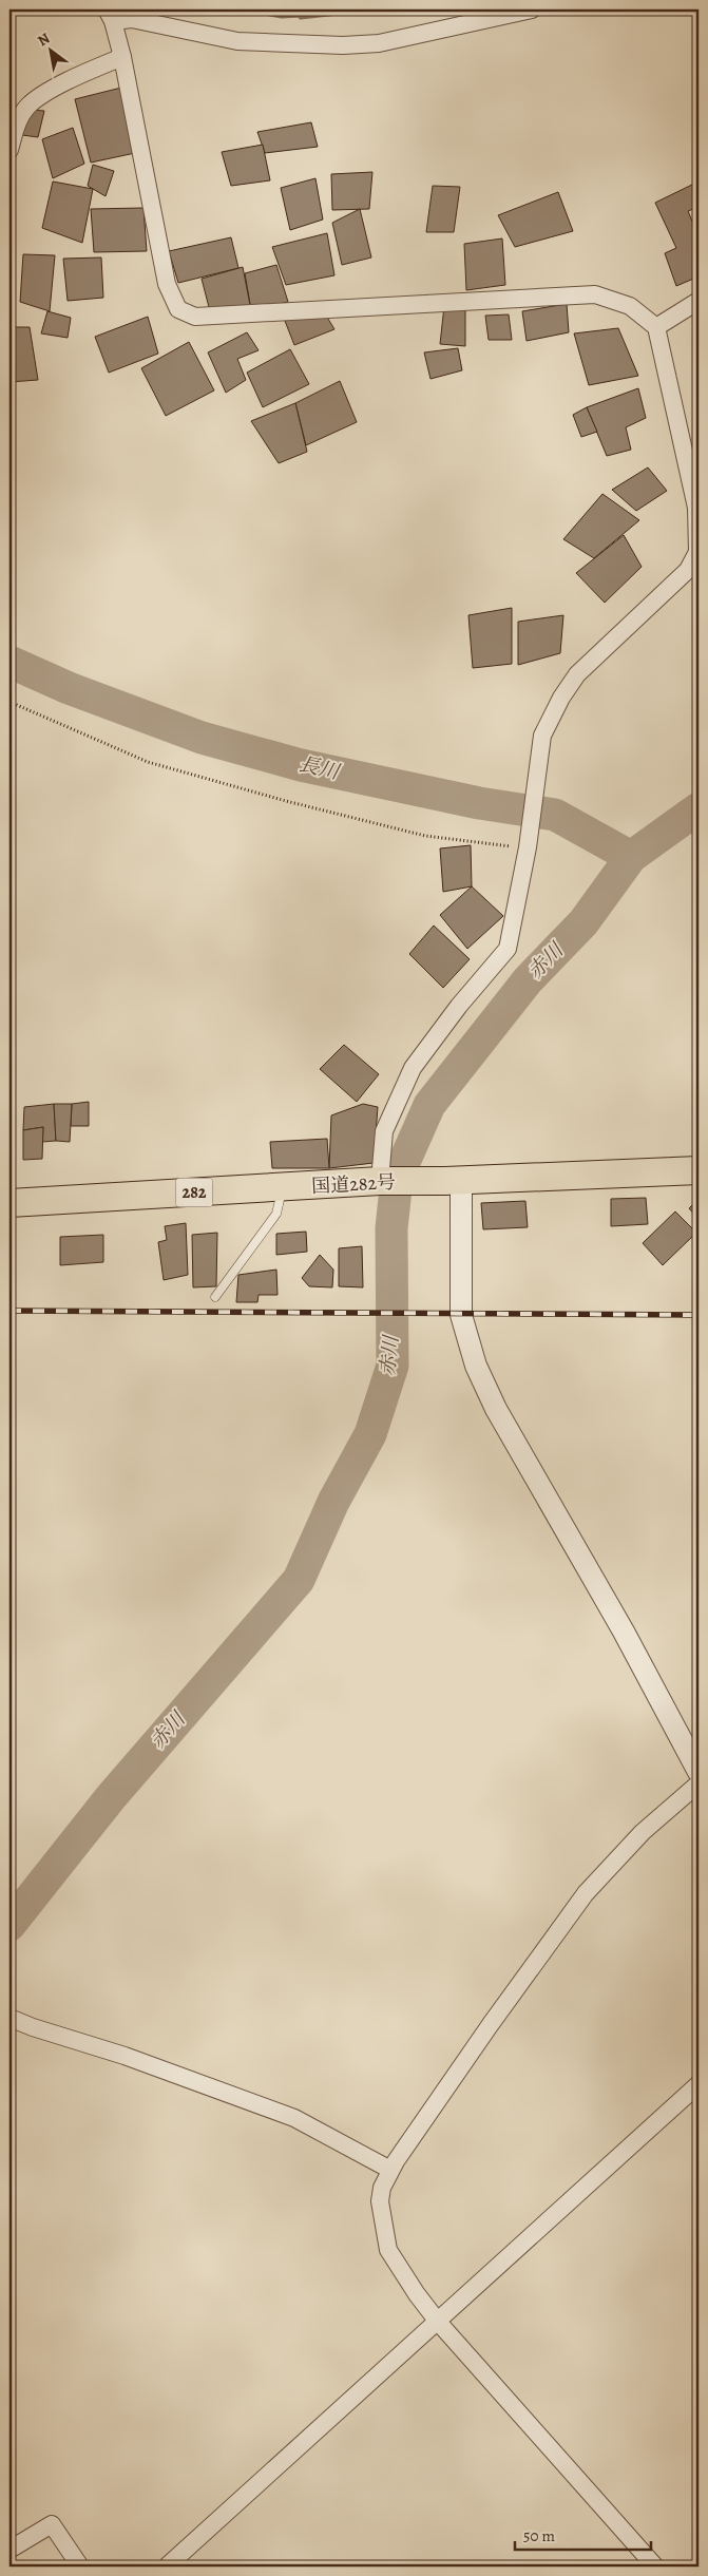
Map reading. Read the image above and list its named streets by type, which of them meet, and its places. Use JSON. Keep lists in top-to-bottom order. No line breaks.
{"streets":{"highway":["国道282号","282"]},"water":["長川","赤川"],"scale_bar":"50 m","north":"top left"}
